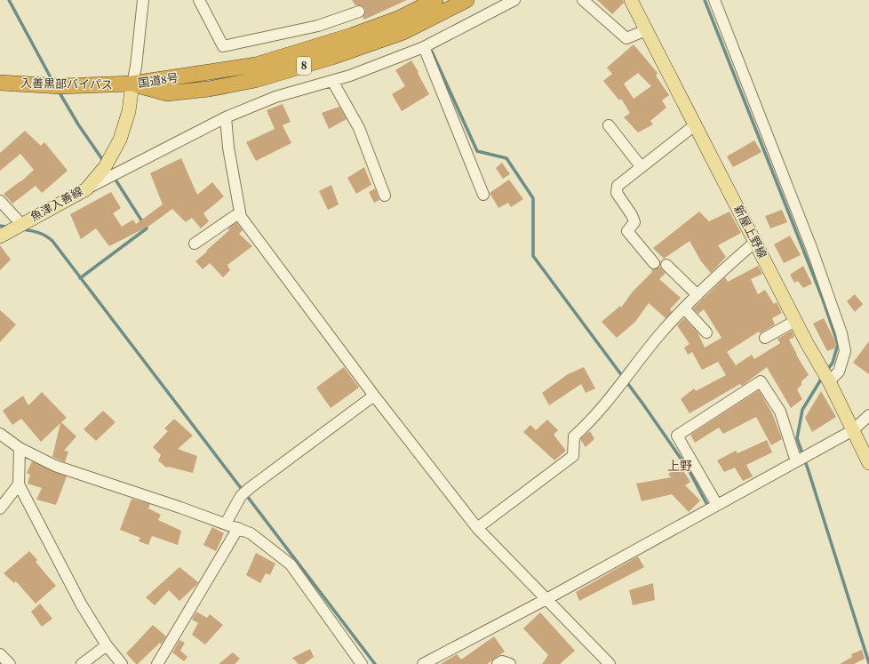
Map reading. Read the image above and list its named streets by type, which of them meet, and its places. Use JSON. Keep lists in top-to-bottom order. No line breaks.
{"streets":{"highway":["8","国道8号","入善黒部バイパス"],"main road":["魚津入善線","新屋上野線"]},"crossings":[["国道8号","入善黒部バイパス"],["国道8号","魚津入善線"],["入善黒部バイパス","魚津入善線"]],"districts":["上野"]}
